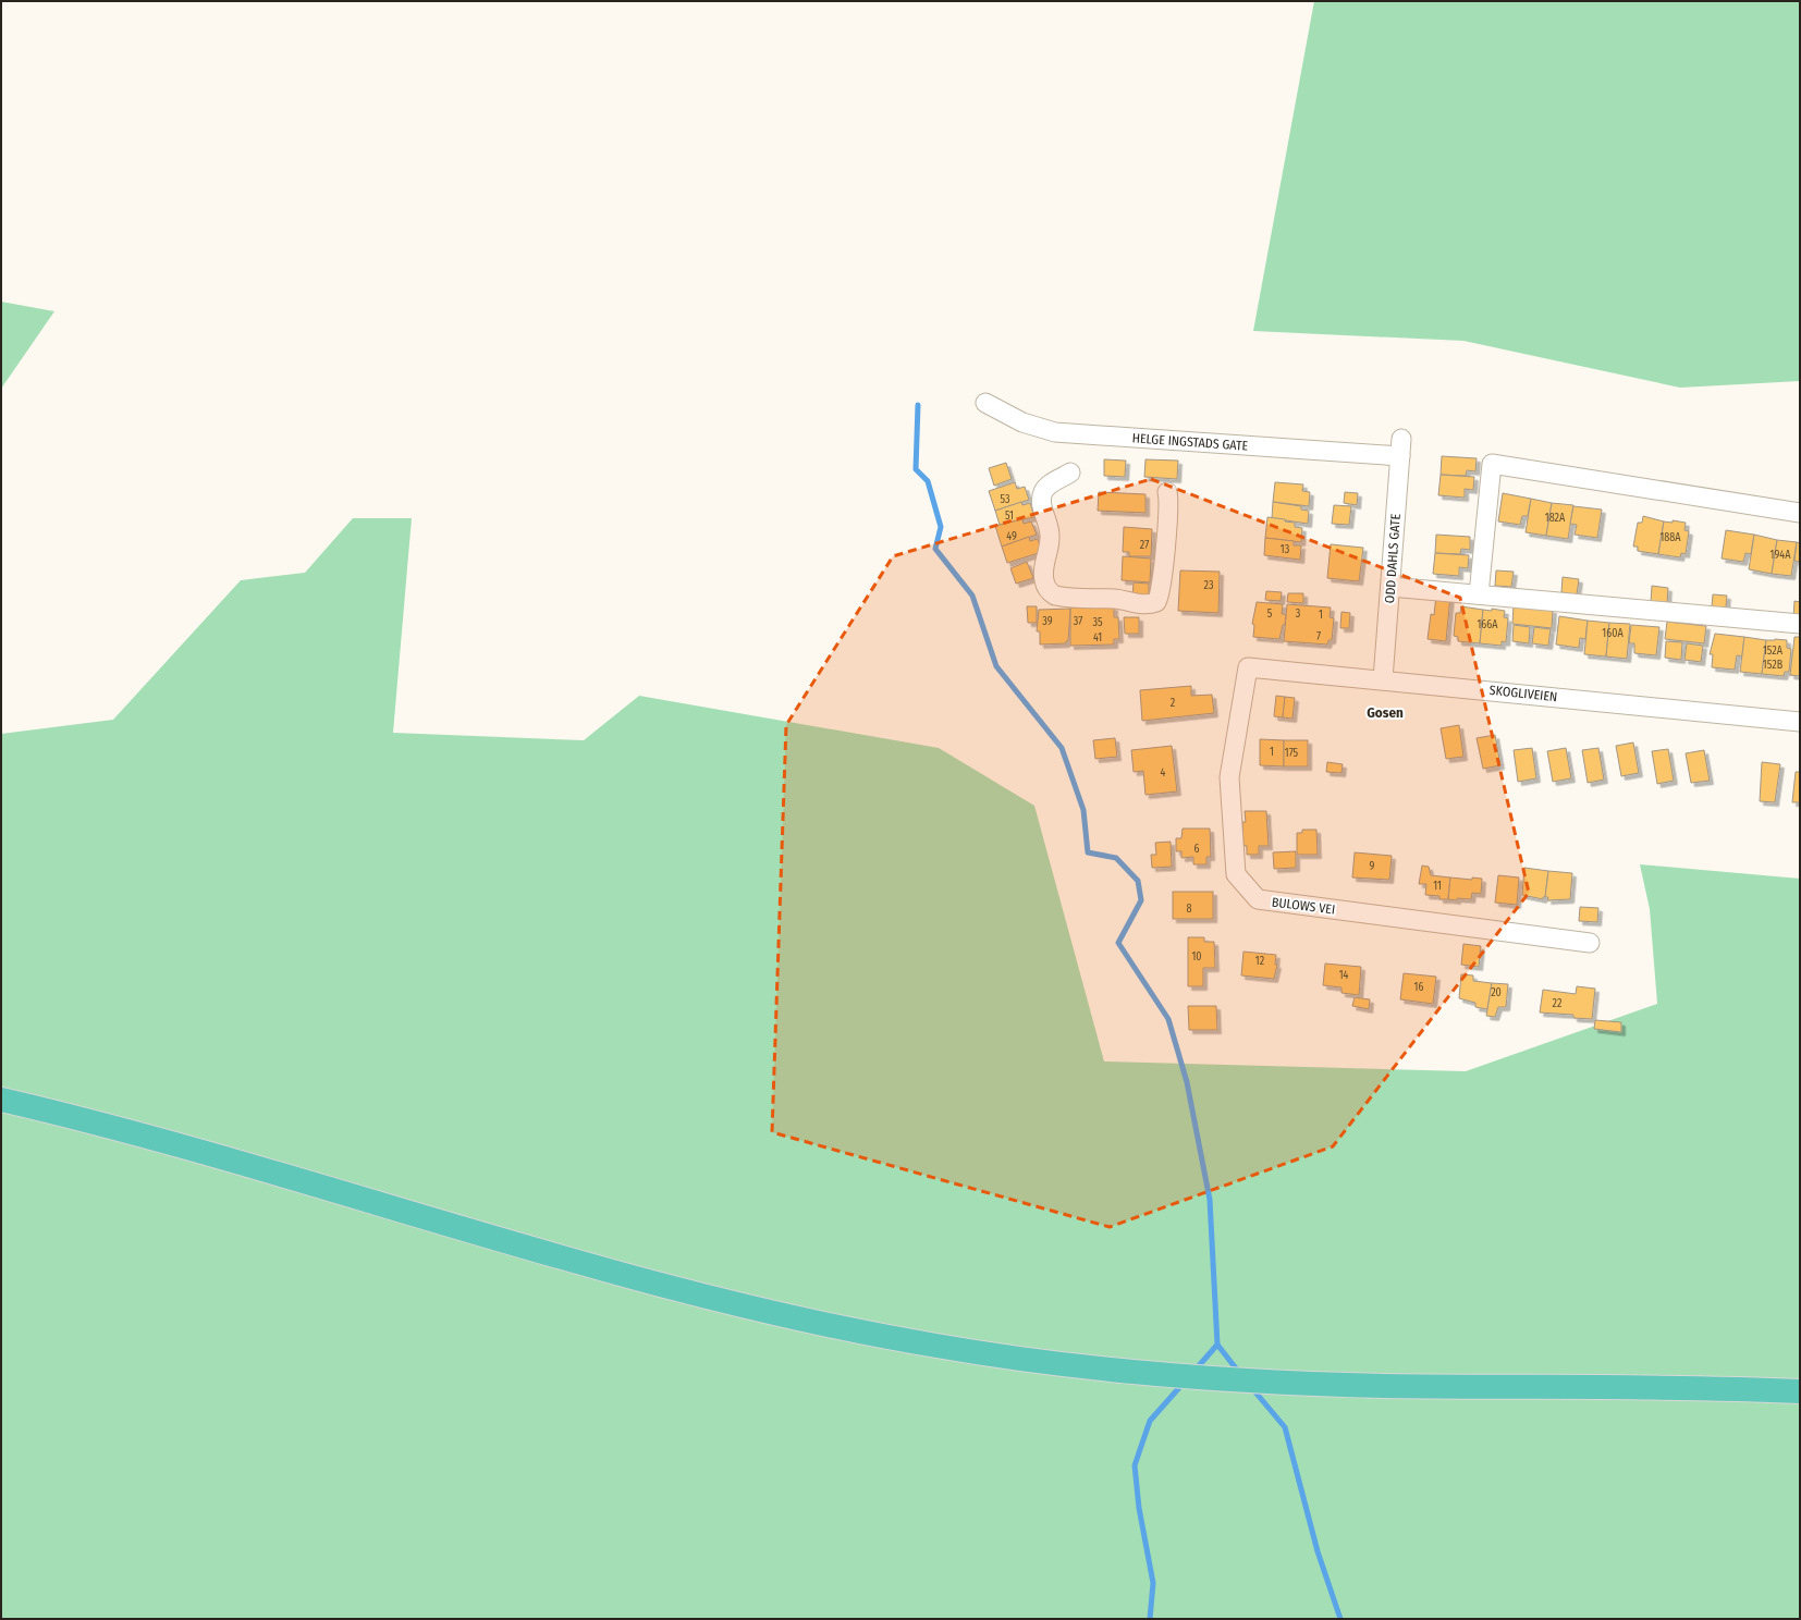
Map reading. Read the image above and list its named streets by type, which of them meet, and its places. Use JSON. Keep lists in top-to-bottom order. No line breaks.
{"streets":{"street":["HELGE INGSTADS GATE","ODD DAHLS GATE","SKOGLIVEIEN","BULOWS VEI"]},"crossings":[["HELGE INGSTADS GATE","ODD DAHLS GATE"],["ODD DAHLS GATE","SKOGLIVEIEN"],["SKOGLIVEIEN","BULOWS VEI"]],"districts":["Gosen"],"house_numbers":["53","51","182A","49","188A","27","13","194A","23","5","3","1","39","37","35","166A","160A","7","41","152A","152B","2","1","175","4","6","9","11","8","10","12","14","16","20","22"]}
